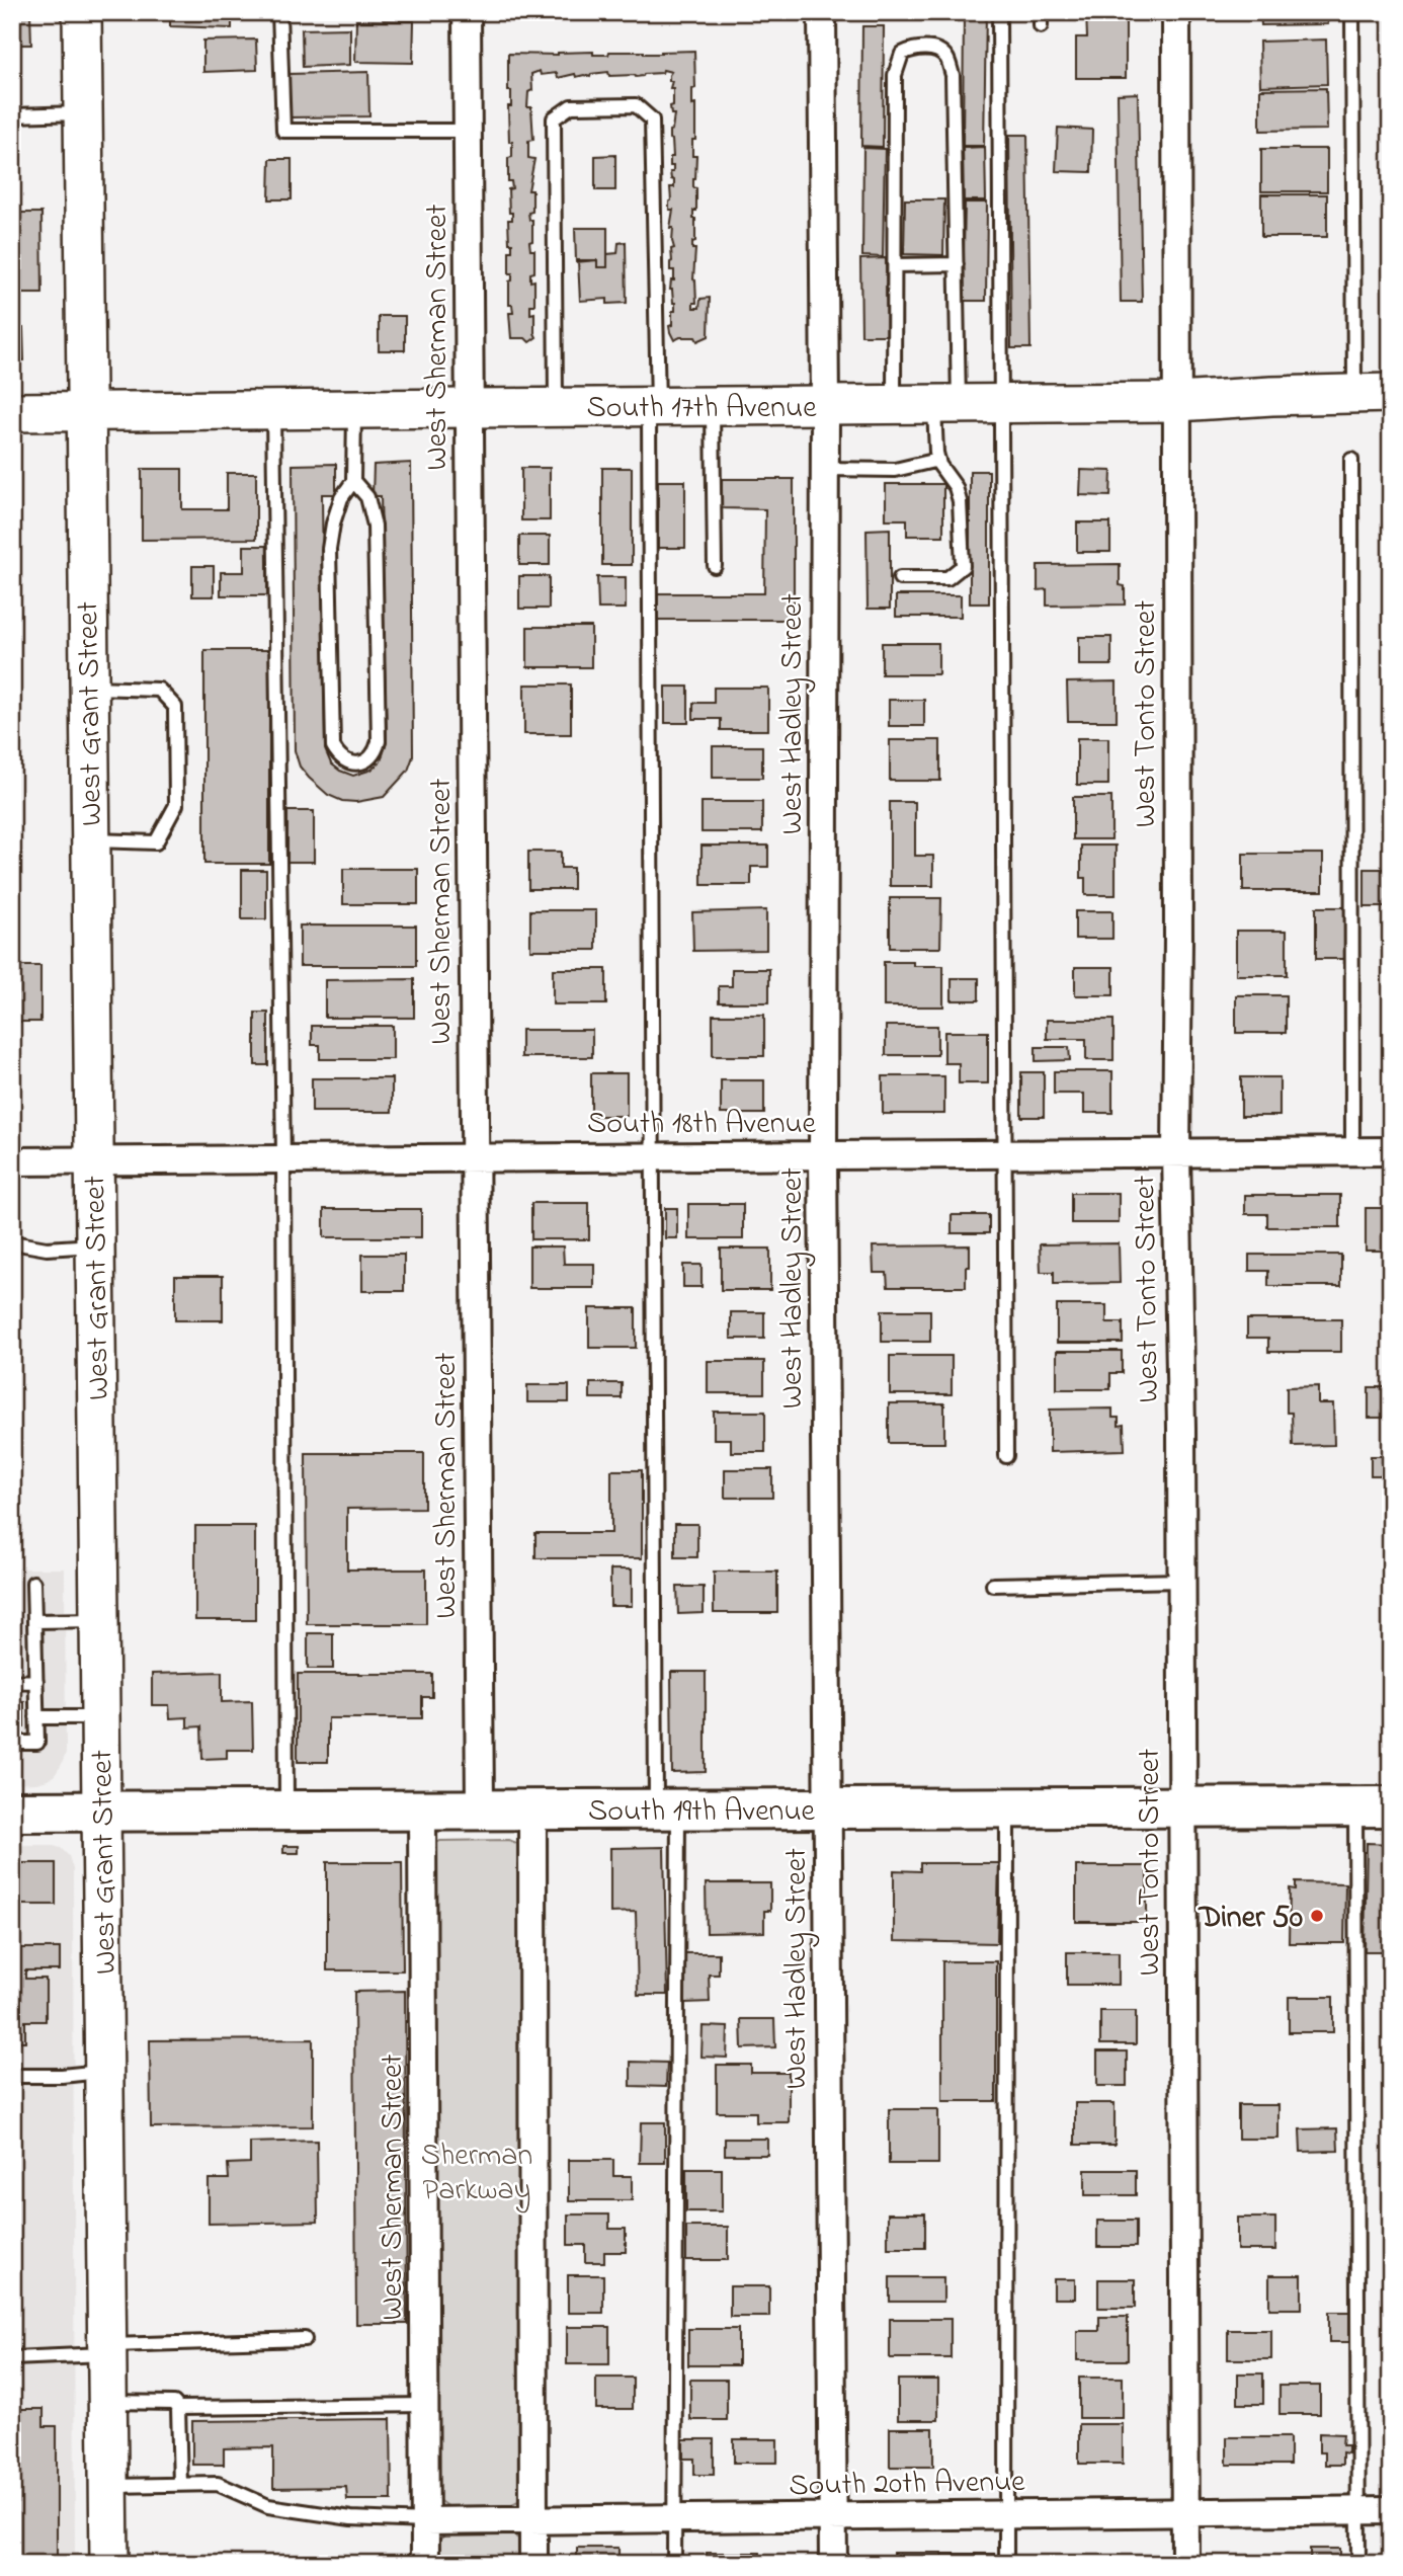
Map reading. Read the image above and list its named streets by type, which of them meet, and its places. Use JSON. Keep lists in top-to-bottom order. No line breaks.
{"streets":{"main road":["South 17th Avenue","West Grant Street","South 19th Avenue"],"street":["West Sherman Street","West Hadley Street","West Tonto Street","South 18th Avenue","South 20th Avenue"]},"crossings":[["West Sherman Street","South 17th Avenue"],["West Sherman Street","South 18th Avenue"],["West Sherman Street","South 19th Avenue"],["West Sherman Street","South 20th Avenue"],["South 17th Avenue","West Grant Street"],["South 17th Avenue","West Hadley Street"],["South 17th Avenue","West Tonto Street"],["West Grant Street","South 18th Avenue"],["West Grant Street","South 19th Avenue"],["West Hadley Street","South 18th Avenue"],["West Hadley Street","South 19th Avenue"],["West Hadley Street","South 20th Avenue"],["West Tonto Street","South 18th Avenue"],["West Tonto Street","South 19th Avenue"],["West Tonto Street","South 20th Avenue"]],"parks":["Sherman Parkway"],"places":["Diner 50"]}
